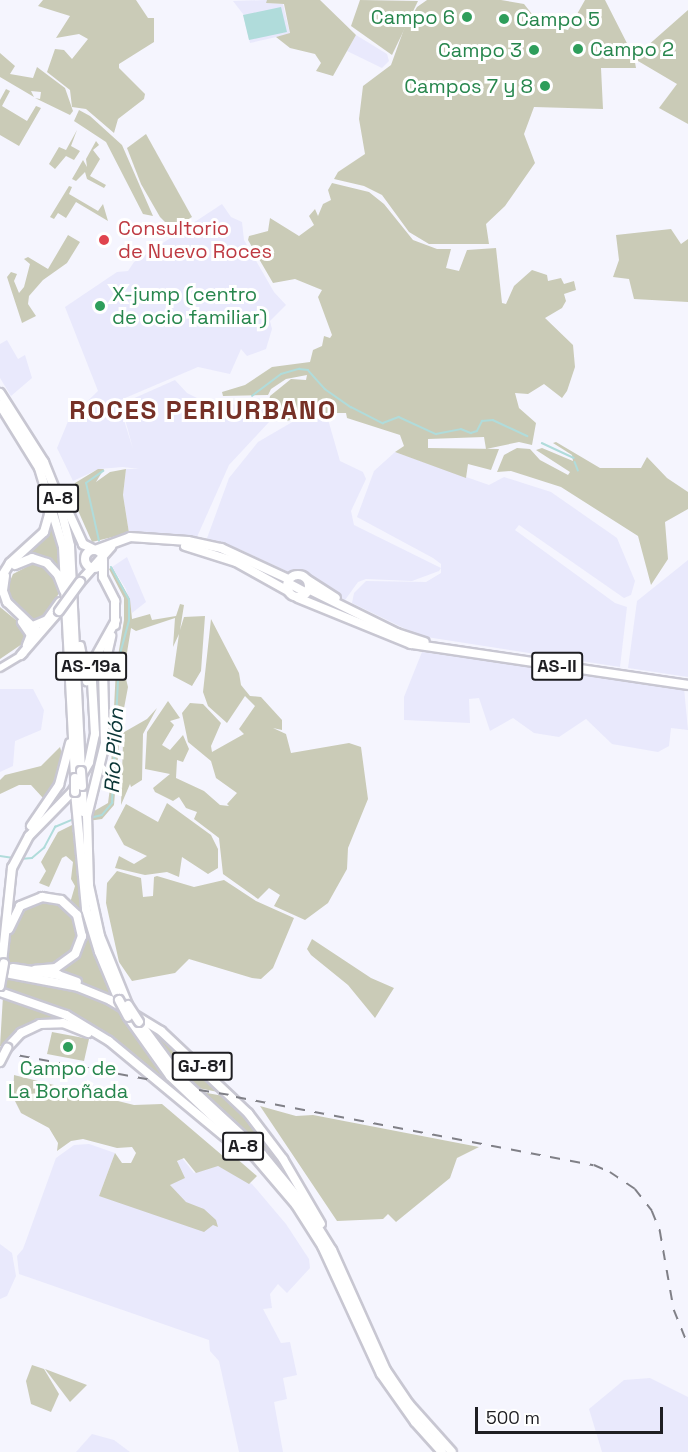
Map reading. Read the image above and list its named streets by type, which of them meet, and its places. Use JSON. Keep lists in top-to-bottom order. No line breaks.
{"streets":{"highway":["A-8","AS-19a","AS-II","GJ-81"]},"crossings":[["A-8","GJ-81"]],"districts":["ROCES PERIURBANO"],"water":["Río Pilón"],"places":["Campo 6","Campo 5","Campo 2","Campo 3","Campos 7 y 8","Consultorio de Nuevo Roces","X-jump (centro de ocio familiar)","Campo de La Boroñada"],"scale_bar":"500 m"}
